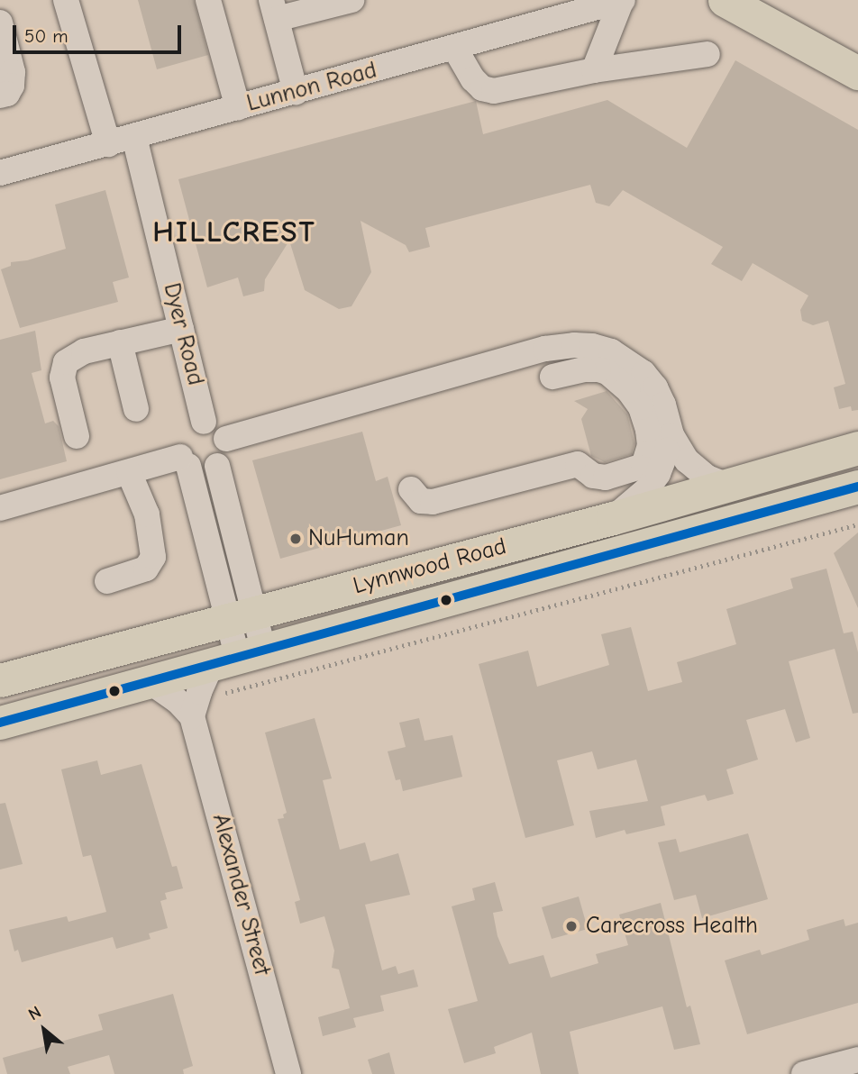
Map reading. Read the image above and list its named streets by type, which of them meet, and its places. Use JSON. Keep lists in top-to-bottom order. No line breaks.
{"streets":{"main road":["Lynnwood Road"],"street":["Lunnon Road","Dyer Road","Alexander Street"]},"crossings":[["Lunnon Road","Dyer Road"]],"districts":["HILLCREST"],"places":["NuHuman","Carecross Health"],"scale_bar":"50 m","north":"top left"}
